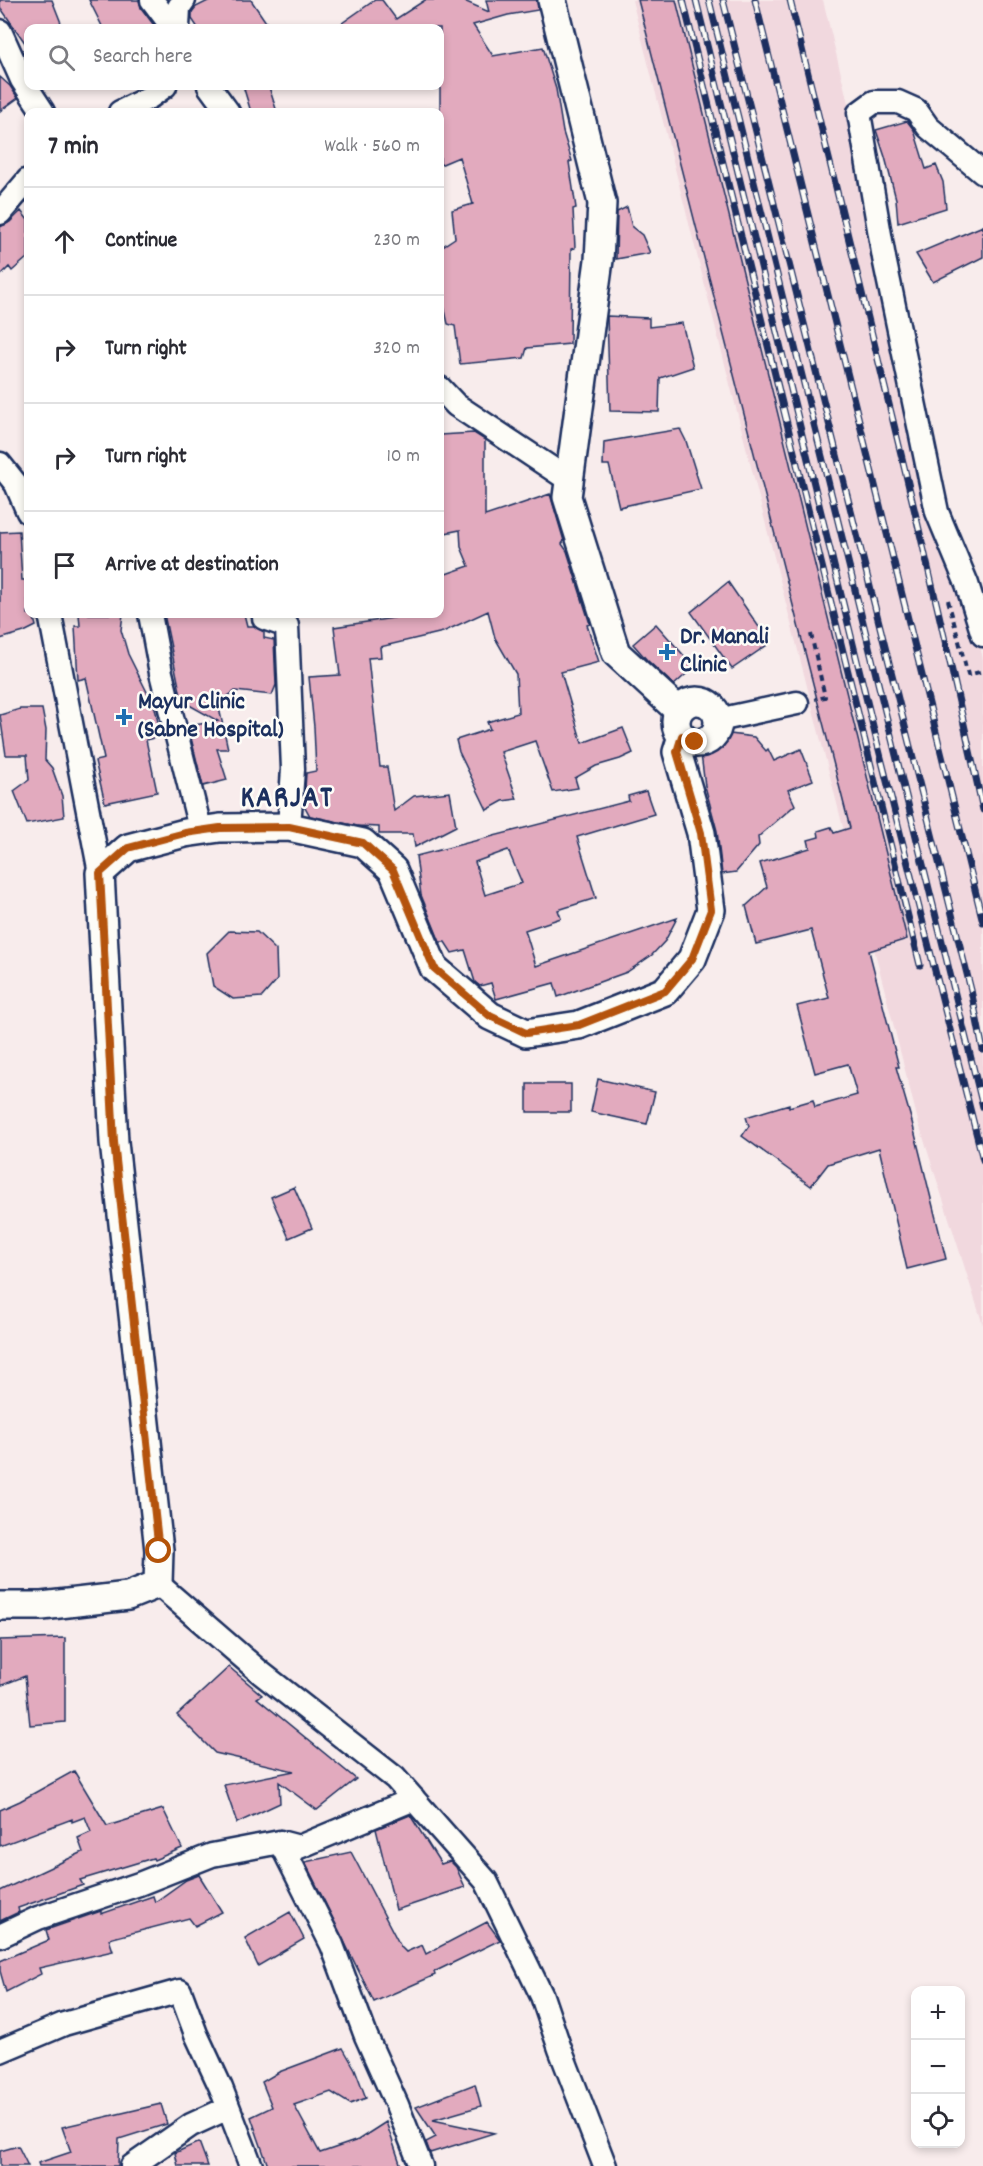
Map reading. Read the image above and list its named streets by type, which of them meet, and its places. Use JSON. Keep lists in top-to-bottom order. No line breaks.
{"districts":["KARJAT"],"places":{"health":["Dr. Manali Clinic","Mayur Clinic (Sabne Hospital)"]},"page":{"search":"Search here","heading":["7 min","Walk · 560 m"],"list":[["Continue","230 m"],["Turn right","320 m"],["Turn right","10 m"],"Arrive at destination"],"map_buttons":["+","−"]}}
